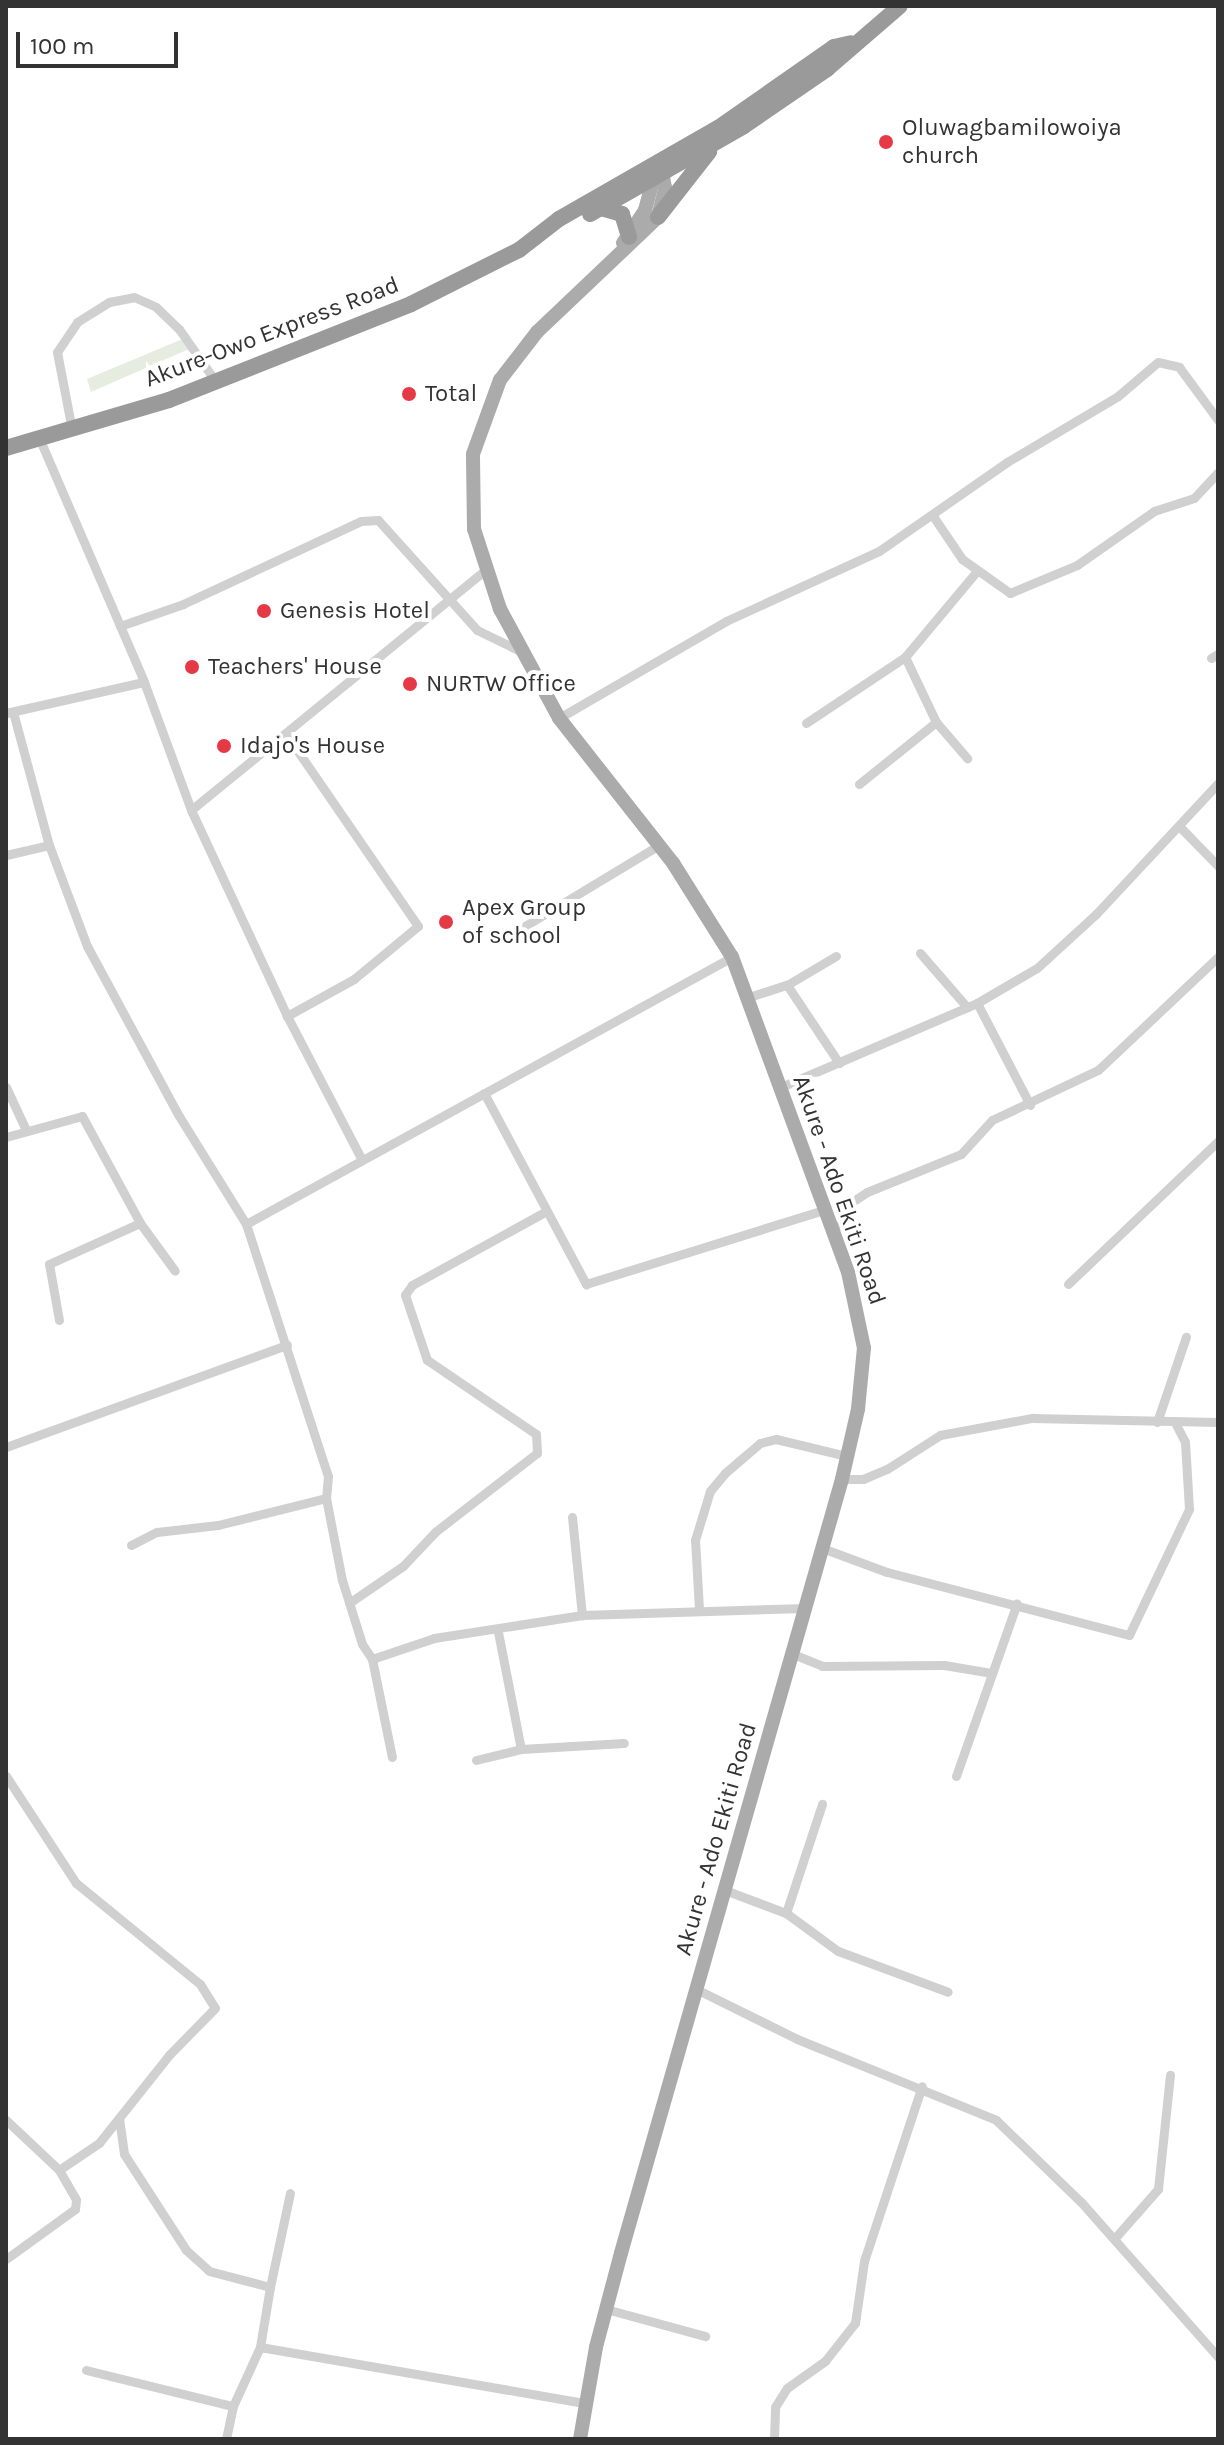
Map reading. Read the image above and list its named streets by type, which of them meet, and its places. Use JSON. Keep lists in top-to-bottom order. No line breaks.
{"streets":{"highway":["Akure-Owo Express Road"],"main road":["Akure - Ado Ekiti Road"]},"places":["Oluwagbamilowoiya church","Total","Genesis Hotel","Teachers' House","NURTW Office","Idajo's House","Apex Group of school"],"scale_bar":"100 m"}
